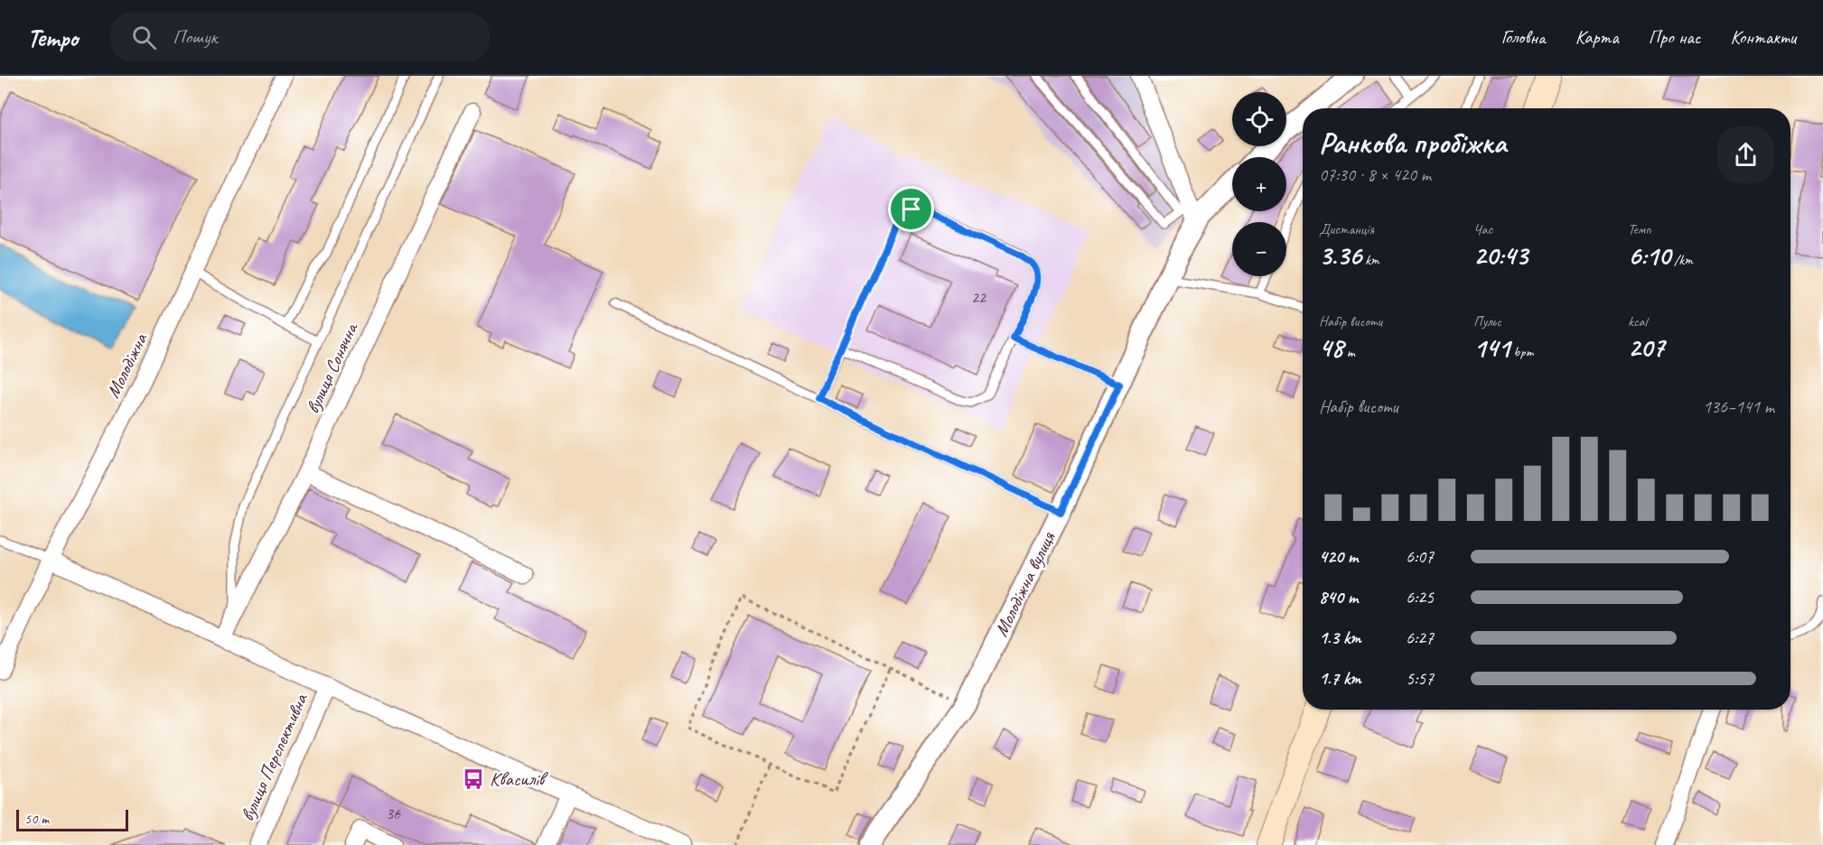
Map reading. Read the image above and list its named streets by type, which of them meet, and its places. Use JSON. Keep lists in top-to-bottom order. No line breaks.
{"streets":{"street":["Молодіжна","вулиця Сонячна","Молодіжна вулиця","вулиця Перспективна"]},"places":{"bus stop":["Квасилів"]},"house_numbers":["22","36"],"scale_bar":"50 m","page":{"header":"Tempo","search":"Пошук","nav":["Головна","Карта","Про нас","Контакти"],"map_buttons":["+","−"],"heading":["Ранкова пробіжка","07:30 · 8 × 420 m"],"stats":[["Дистанція","3.36 km"],["Час","20:43"],["Темп","6:10 /km"],["Набір висоти","48 m"],["Пульс","141 bpm"],["kcal","207"]],"chart":["Набір висоти","136–141 m"],"list":[{"name":"420 m","note":"6:07"},{"name":"840 m","note":"6:25"},{"name":"1.3 km","note":"6:27"},{"name":"1.7 km","note":"5:57"}],"scale":"50 m"}}
